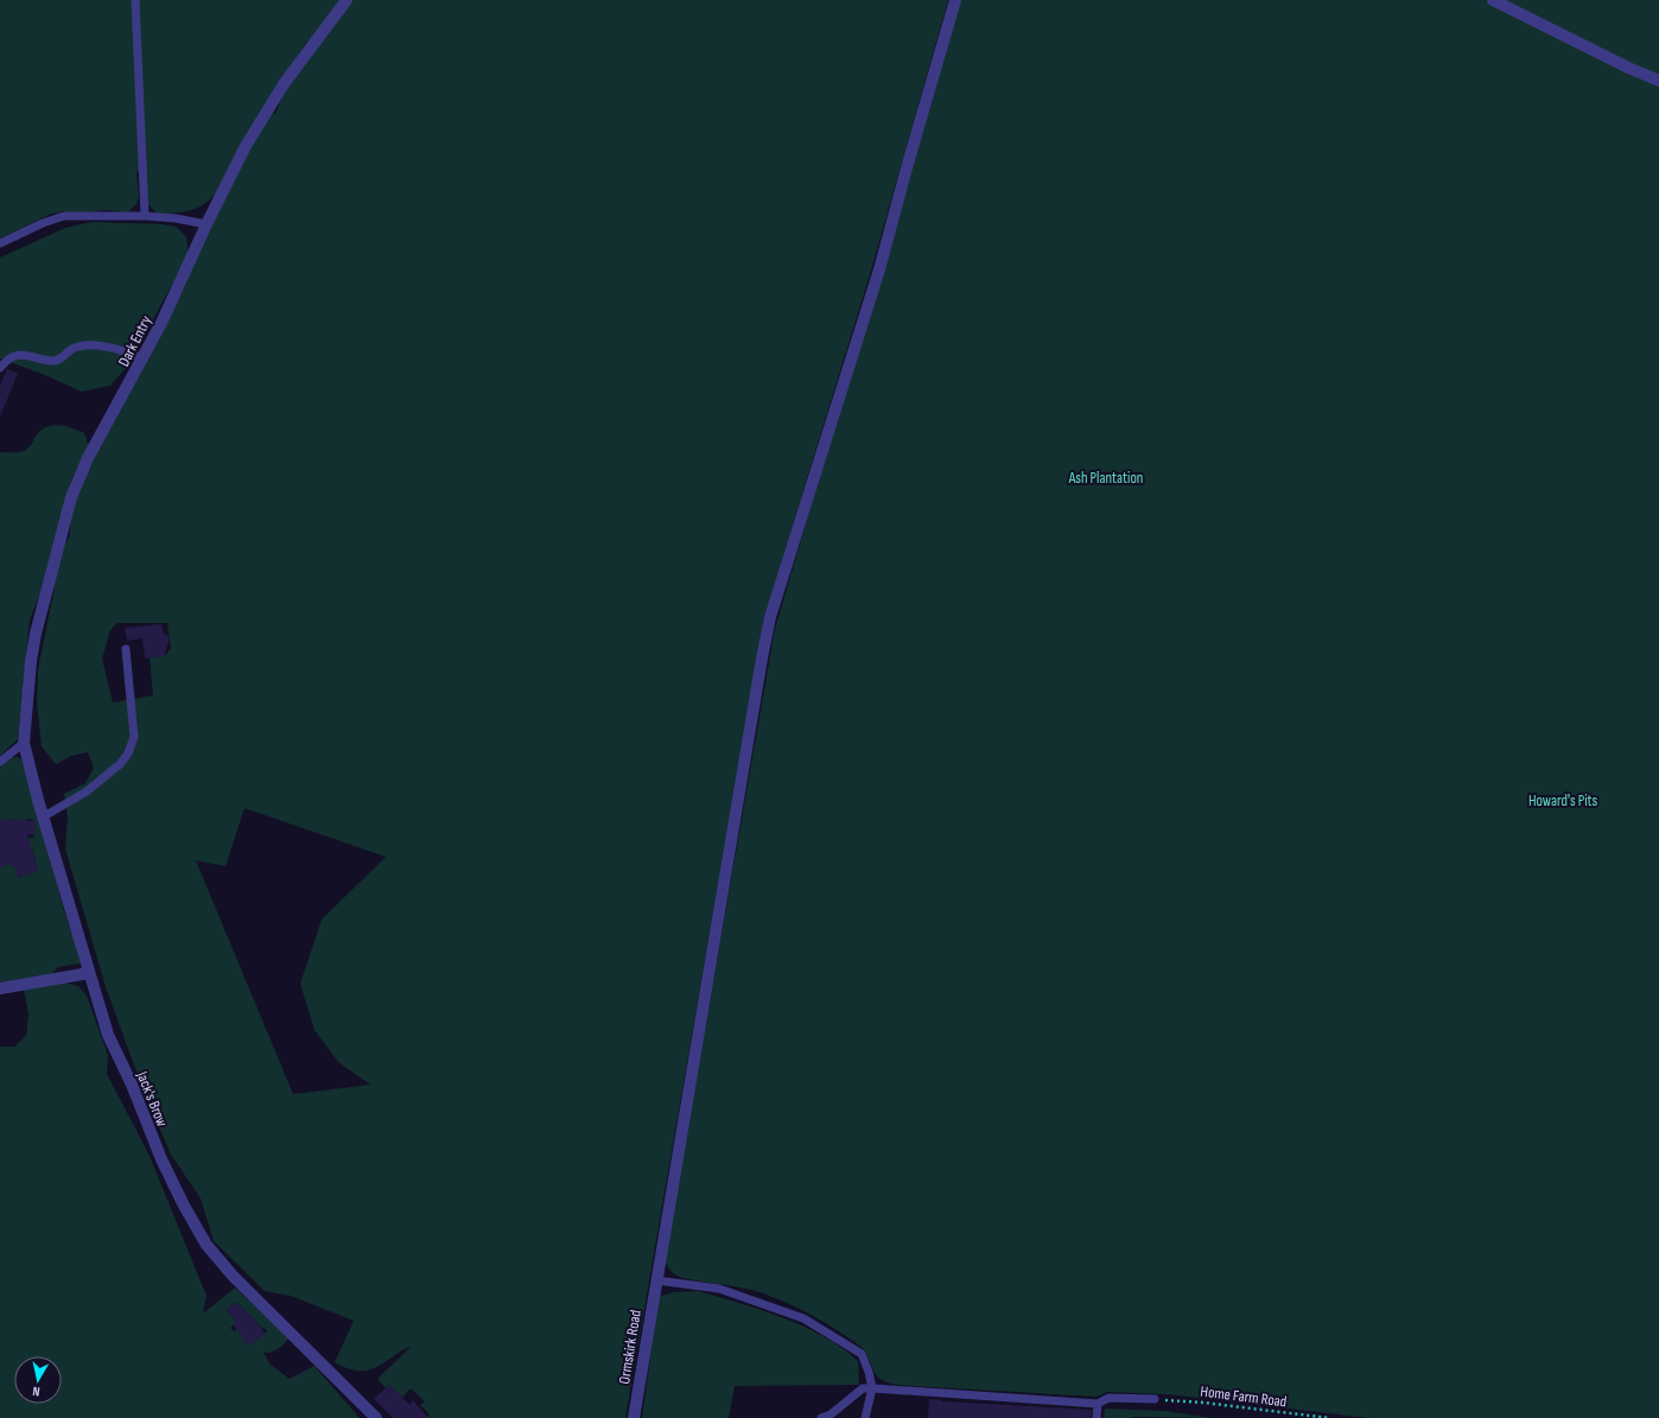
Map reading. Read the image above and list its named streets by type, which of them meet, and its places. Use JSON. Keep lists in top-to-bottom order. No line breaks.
{"streets":{"street":["Dark Entry","Jack's Brow","Ormskirk Road"],"path":["Home Farm Road"]},"crossings":[["Dark Entry","Jack's Brow"]],"parks":["Ash Plantation","Howard's Pits"],"north":"bottom"}
